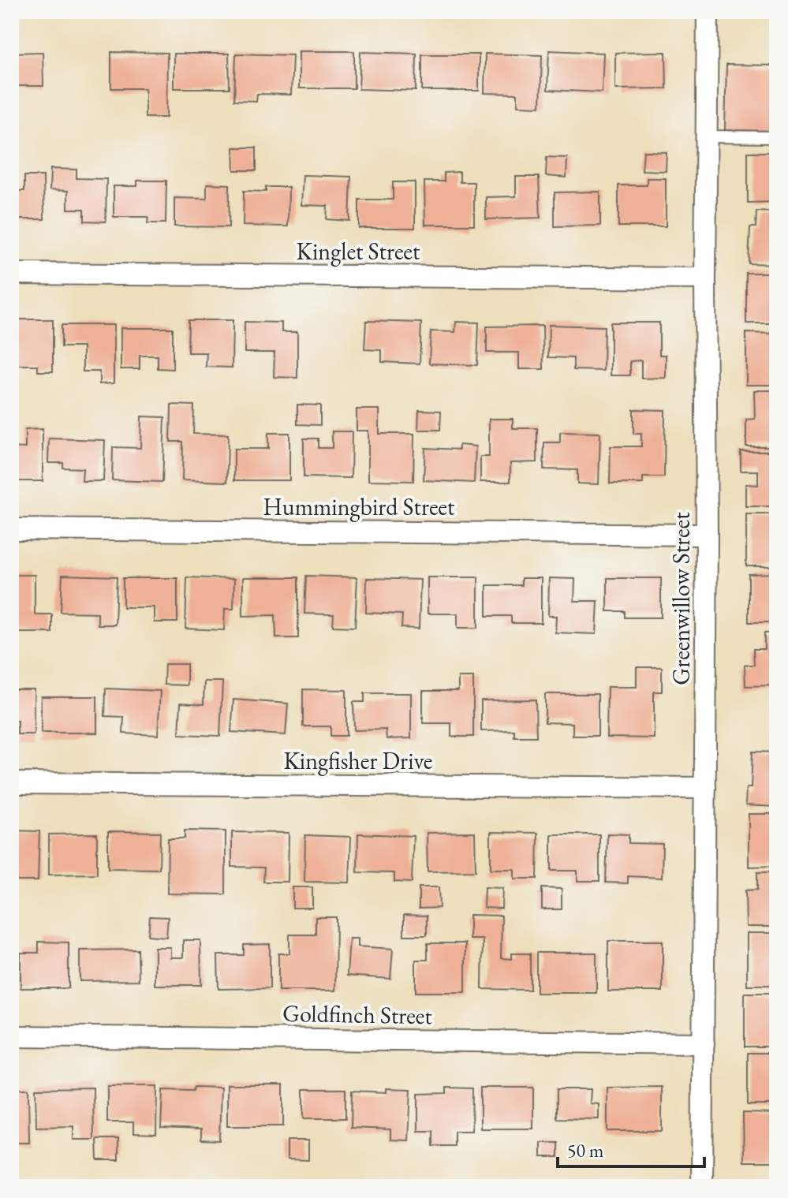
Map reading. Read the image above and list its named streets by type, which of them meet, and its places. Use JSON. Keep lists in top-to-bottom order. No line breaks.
{"streets":{"street":["Kinglet Street","Hummingbird Street","Greenwillow Street","Kingfisher Drive","Goldfinch Street"]},"crossings":[["Kinglet Street","Greenwillow Street"],["Hummingbird Street","Greenwillow Street"],["Greenwillow Street","Kingfisher Drive"],["Greenwillow Street","Goldfinch Street"]],"scale_bar":"50 m"}
